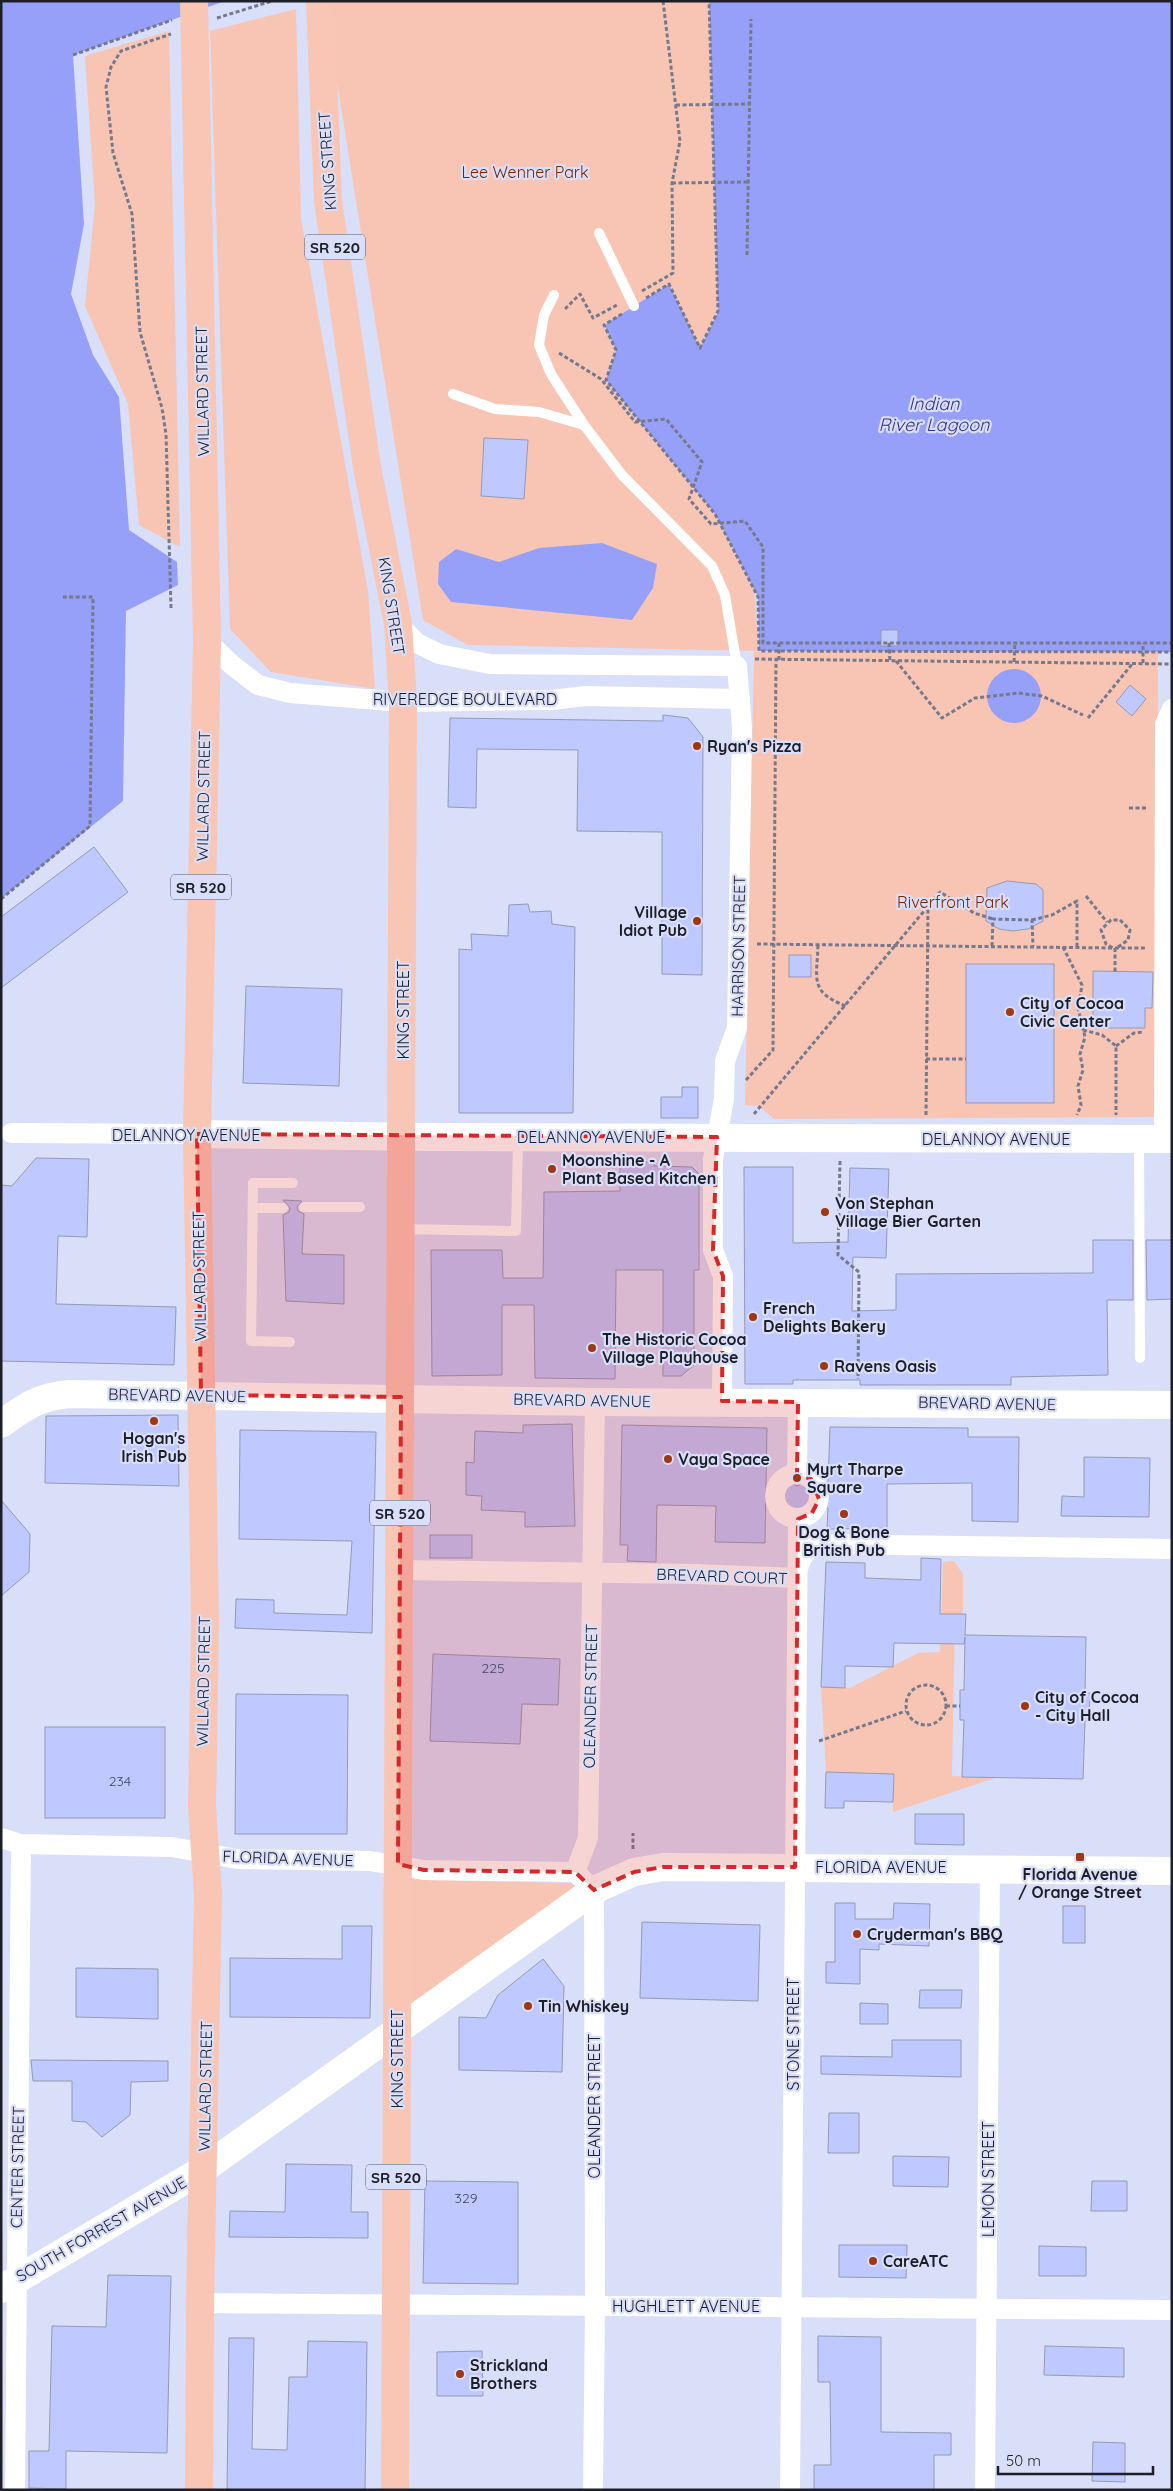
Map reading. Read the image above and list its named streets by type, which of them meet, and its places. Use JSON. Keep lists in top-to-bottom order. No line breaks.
{"streets":{"main road":["KING STREET","SR 520","WILLARD STREET"],"street":["RIVEREDGE BOULEVARD","HARRISON STREET","DELANNOY AVENUE","BREVARD AVENUE","BREVARD COURT","OLEANDER STREET","FLORIDA AVENUE","STONE STREET","CENTER STREET","LEMON STREET","SOUTH FORREST AVENUE","HUGHLETT AVENUE"]},"crossings":[["KING STREET","SR 520"],["KING STREET","RIVEREDGE BOULEVARD"],["KING STREET","DELANNOY AVENUE"],["KING STREET","BREVARD COURT"],["KING STREET","FLORIDA AVENUE"],["KING STREET","SOUTH FORREST AVENUE"],["KING STREET","HUGHLETT AVENUE"],["SR 520","BREVARD AVENUE"],["SR 520","BREVARD COURT"],["WILLARD STREET","RIVEREDGE BOULEVARD"],["WILLARD STREET","DELANNOY AVENUE"],["WILLARD STREET","BREVARD AVENUE"],["WILLARD STREET","FLORIDA AVENUE"],["WILLARD STREET","SOUTH FORREST AVENUE"],["WILLARD STREET","HUGHLETT AVENUE"],["RIVEREDGE BOULEVARD","HARRISON STREET"],["HARRISON STREET","DELANNOY AVENUE"],["HARRISON STREET","BREVARD AVENUE"],["BREVARD AVENUE","OLEANDER STREET"],["BREVARD COURT","OLEANDER STREET"],["BREVARD COURT","STONE STREET"],["OLEANDER STREET","FLORIDA AVENUE"],["OLEANDER STREET","SOUTH FORREST AVENUE"],["OLEANDER STREET","HUGHLETT AVENUE"],["FLORIDA AVENUE","STONE STREET"],["FLORIDA AVENUE","CENTER STREET"],["FLORIDA AVENUE","LEMON STREET"],["FLORIDA AVENUE","SOUTH FORREST AVENUE"],["STONE STREET","HUGHLETT AVENUE"],["CENTER STREET","SOUTH FORREST AVENUE"],["LEMON STREET","HUGHLETT AVENUE"]],"water":["Indian River Lagoon"],"parks":["Lee Wenner Park","Riverfront Park"],"places":{"other":["Ryan's Pizza","Village Idiot Pub","City of Cocoa Civic Center","Moonshine - A Plant Based Kitchen","Von Stephan Village Bier Garten","French Delights Bakery","The Historic Cocoa Village Playhouse","Ravens Oasis","Hogan's Irish Pub","Vaya Space","Myrt Tharpe Square","Dog & Bone British Pub","City of Cocoa - City Hall","Cryderman's BBQ","Tin Whiskey","CareATC","Strickland Brothers"],"transit":["Florida Avenue / Orange Street"]},"house_numbers":["225","234","329"],"scale_bar":"50 m"}
